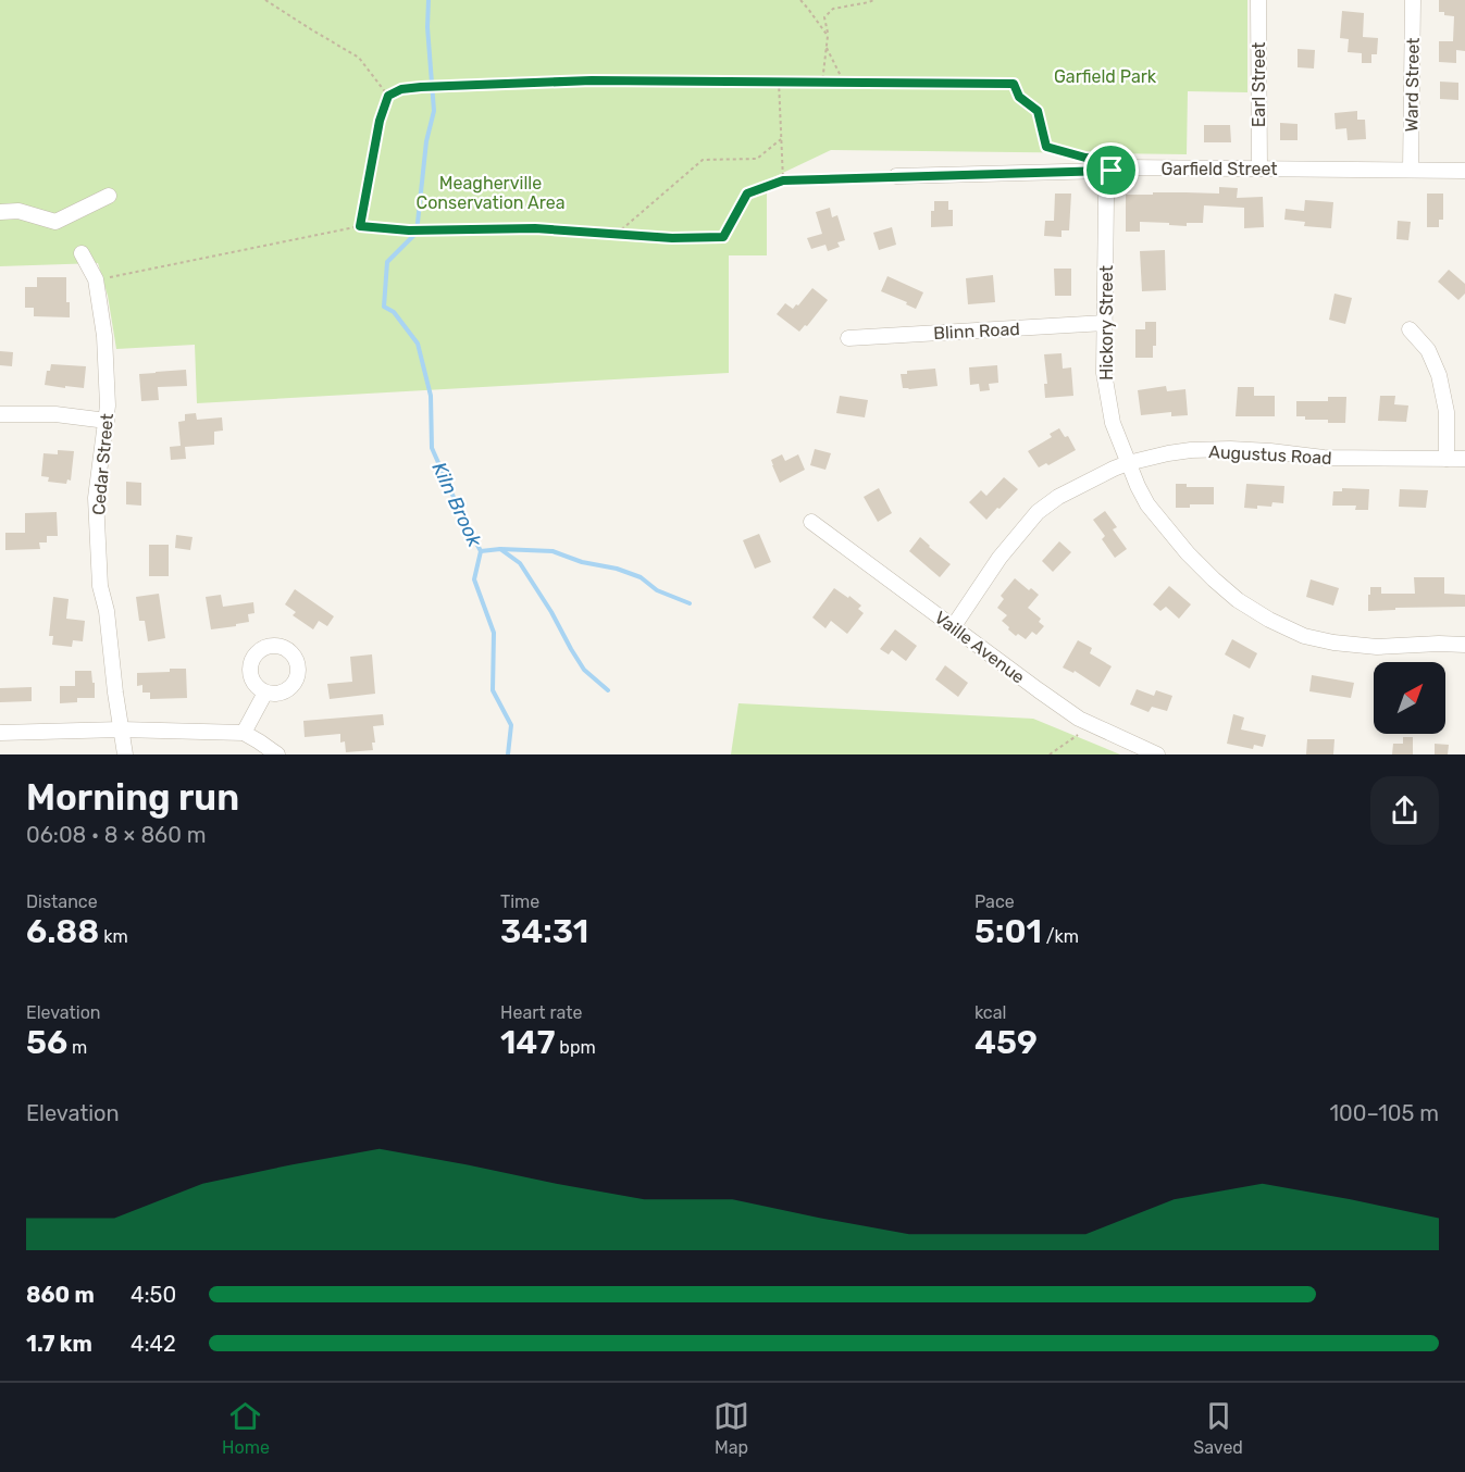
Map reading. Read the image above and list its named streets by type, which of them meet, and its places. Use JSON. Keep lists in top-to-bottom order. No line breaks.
{"streets":{"street":["Earl Street","Ward Street","Garfield Street","Hickory Street","Blinn Road","Augustus Road","Cedar Street","Vaille Avenue"]},"crossings":[["Earl Street","Garfield Street"],["Ward Street","Garfield Street"],["Garfield Street","Hickory Street"],["Hickory Street","Blinn Road"],["Hickory Street","Augustus Road"],["Augustus Road","Vaille Avenue"]],"water":["Kiln Brook"],"parks":["Garfield Park","Meagherville Conservation Area"],"north":"top right","page":{"heading":["Morning run","06:08 · 8 × 860 m"],"stats":[["Distance","6.88 km"],["Time","34:31"],["Pace","5:01 /km"],["Elevation","56 m"],["Heart rate","147 bpm"],["kcal","459"]],"chart":["Elevation","100–105 m"],"list":[{"name":"860 m","note":"4:50"},{"name":"1.7 km","note":"4:42"}],"tabs":["Home","Map","Saved"]}}
